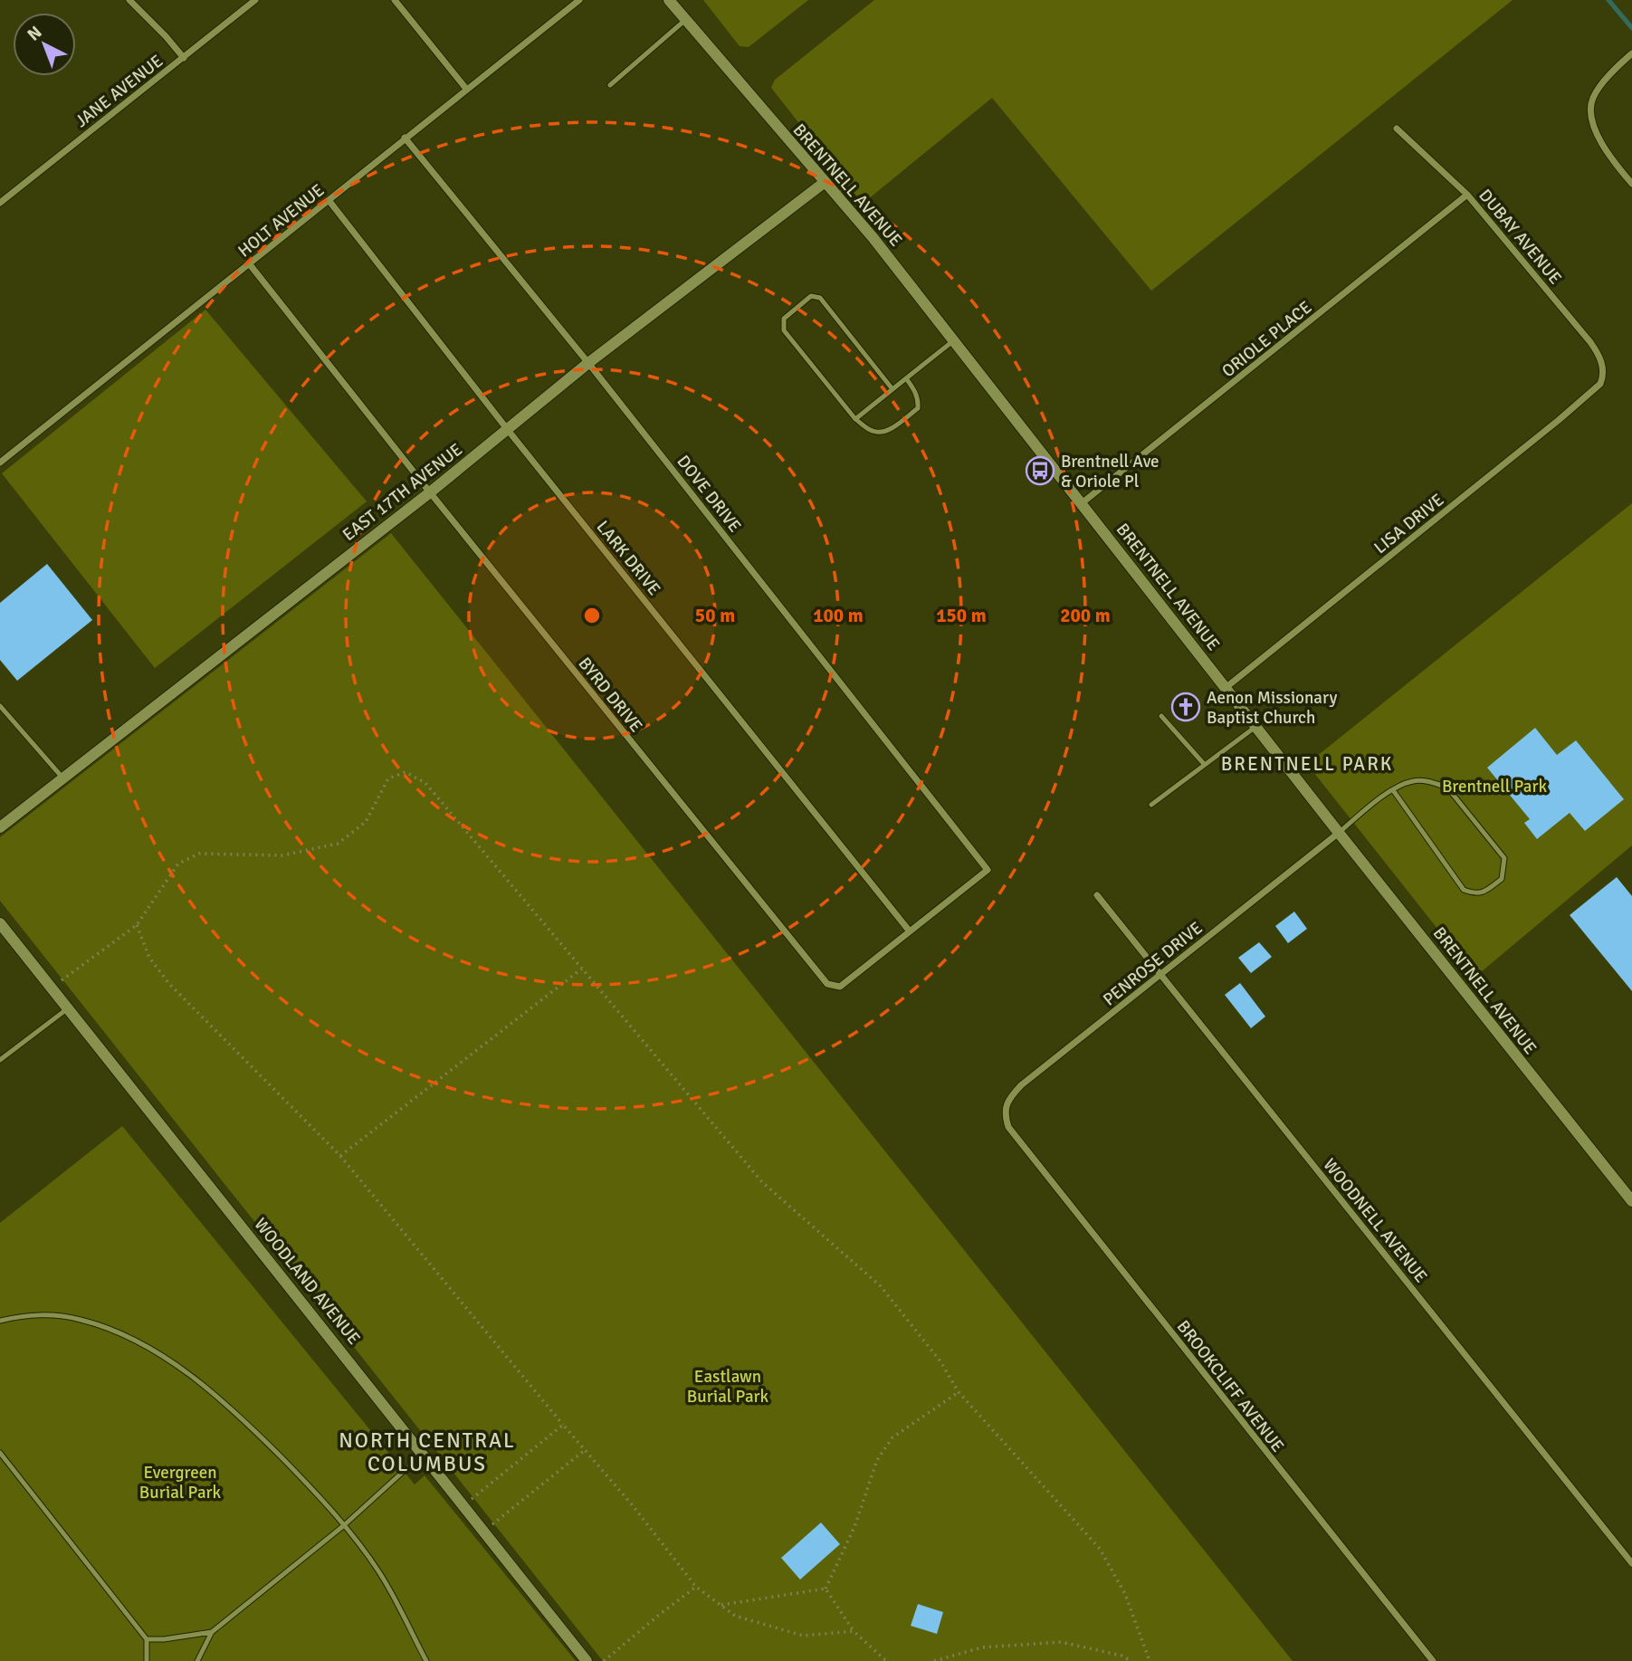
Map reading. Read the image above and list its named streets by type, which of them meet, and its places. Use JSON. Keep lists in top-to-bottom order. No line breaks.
{"streets":{"street":["JANE AVENUE","BRENTNELL AVENUE","HOLT AVENUE","DUBAY AVENUE","ORIOLE PLACE","EAST 17TH AVENUE","DOVE DRIVE","LISA DRIVE","LARK DRIVE","BYRD DRIVE","PENROSE DRIVE","WOODNELL AVENUE","WOODLAND AVENUE","BROOKCLIFF AVENUE"]},"crossings":[["BRENTNELL AVENUE","ORIOLE PLACE"],["BRENTNELL AVENUE","EAST 17TH AVENUE"],["BRENTNELL AVENUE","LISA DRIVE"],["BRENTNELL AVENUE","PENROSE DRIVE"],["HOLT AVENUE","DOVE DRIVE"],["HOLT AVENUE","LARK DRIVE"],["HOLT AVENUE","BYRD DRIVE"],["DUBAY AVENUE","ORIOLE PLACE"],["DUBAY AVENUE","LISA DRIVE"],["EAST 17TH AVENUE","DOVE DRIVE"],["EAST 17TH AVENUE","LARK DRIVE"],["EAST 17TH AVENUE","BYRD DRIVE"],["DOVE DRIVE","BYRD DRIVE"],["LARK DRIVE","BYRD DRIVE"],["PENROSE DRIVE","WOODNELL AVENUE"],["PENROSE DRIVE","BROOKCLIFF AVENUE"]],"districts":["BRENTNELL PARK","NORTH CENTRAL COLUMBUS"],"parks":["Brentnell Park","Eastlawn Burial Park","Evergreen Burial Park"],"places":{"bus stop":["Brentnell Ave & Oriole Pl"],"church":["Aenon Missionary Baptist Church"]},"north":"top left","rings":["50 m","100 m","150 m","200 m"]}
